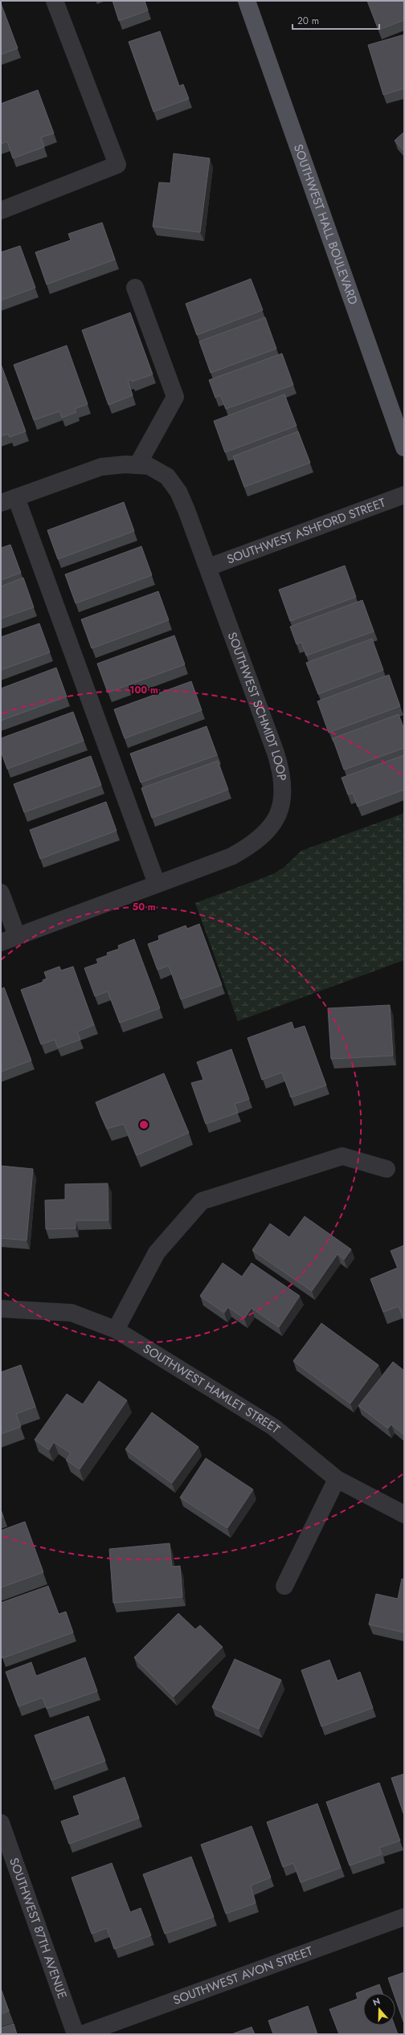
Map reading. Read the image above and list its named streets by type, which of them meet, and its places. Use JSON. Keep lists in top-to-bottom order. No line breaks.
{"streets":{"main road":["SOUTHWEST HALL BOULEVARD"],"street":["SOUTHWEST ASHFORD STREET","SOUTHWEST SCHMIDT LOOP","SOUTHWEST HAMLET STREET","SOUTHWEST 87TH AVENUE","SOUTHWEST AVON STREET"]},"crossings":[["SOUTHWEST ASHFORD STREET","SOUTHWEST SCHMIDT LOOP"]],"scale_bar":"20 m","north":"top","rings":["100 m","50 m"]}
